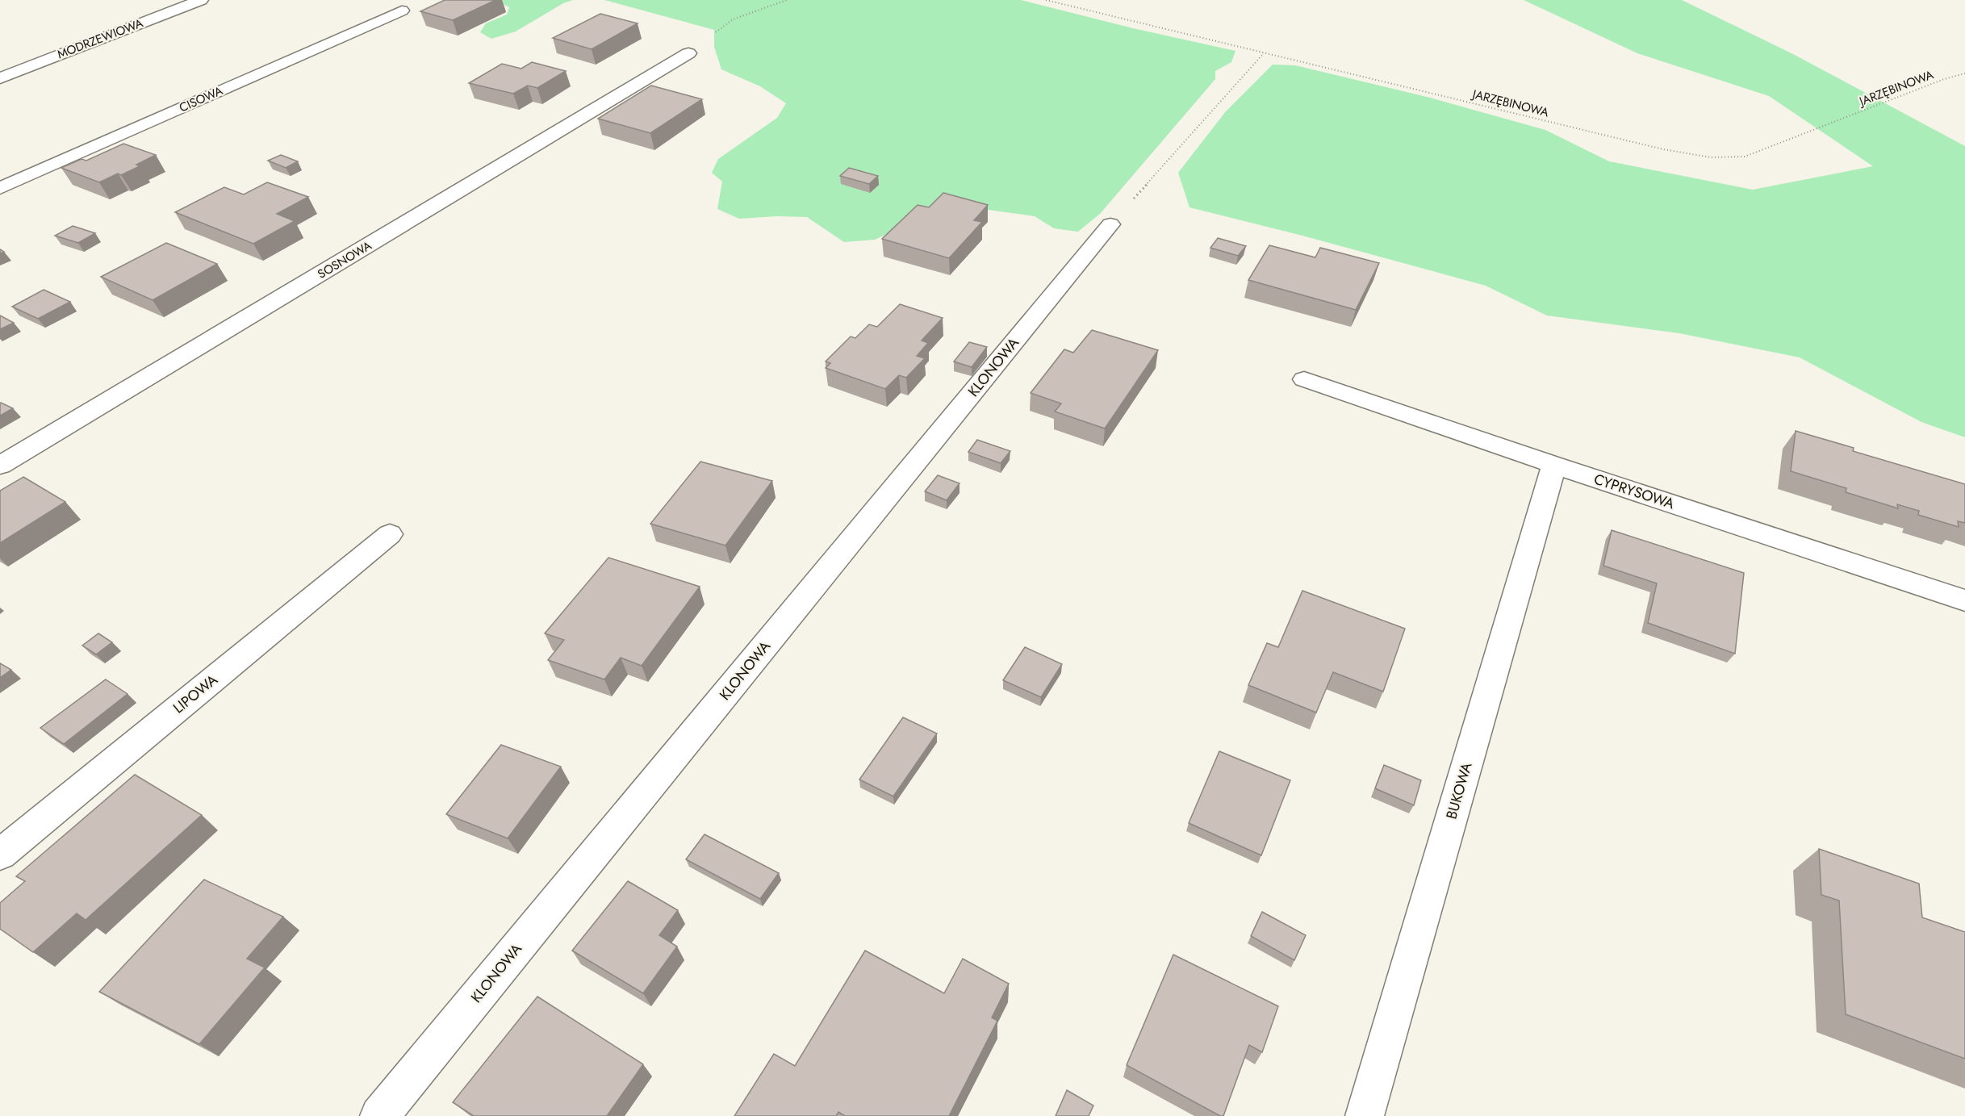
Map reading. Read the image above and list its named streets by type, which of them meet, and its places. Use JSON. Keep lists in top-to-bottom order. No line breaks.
{"streets":{"street":["MODRZEWIOWA","CISOWA","SOSNOWA","KLONOWA","CYPRYSOWA","LIPOWA","BUKOWA"],"path":["JARZĘBINOWA"]},"crossings":[["CYPRYSOWA","BUKOWA"]]}
